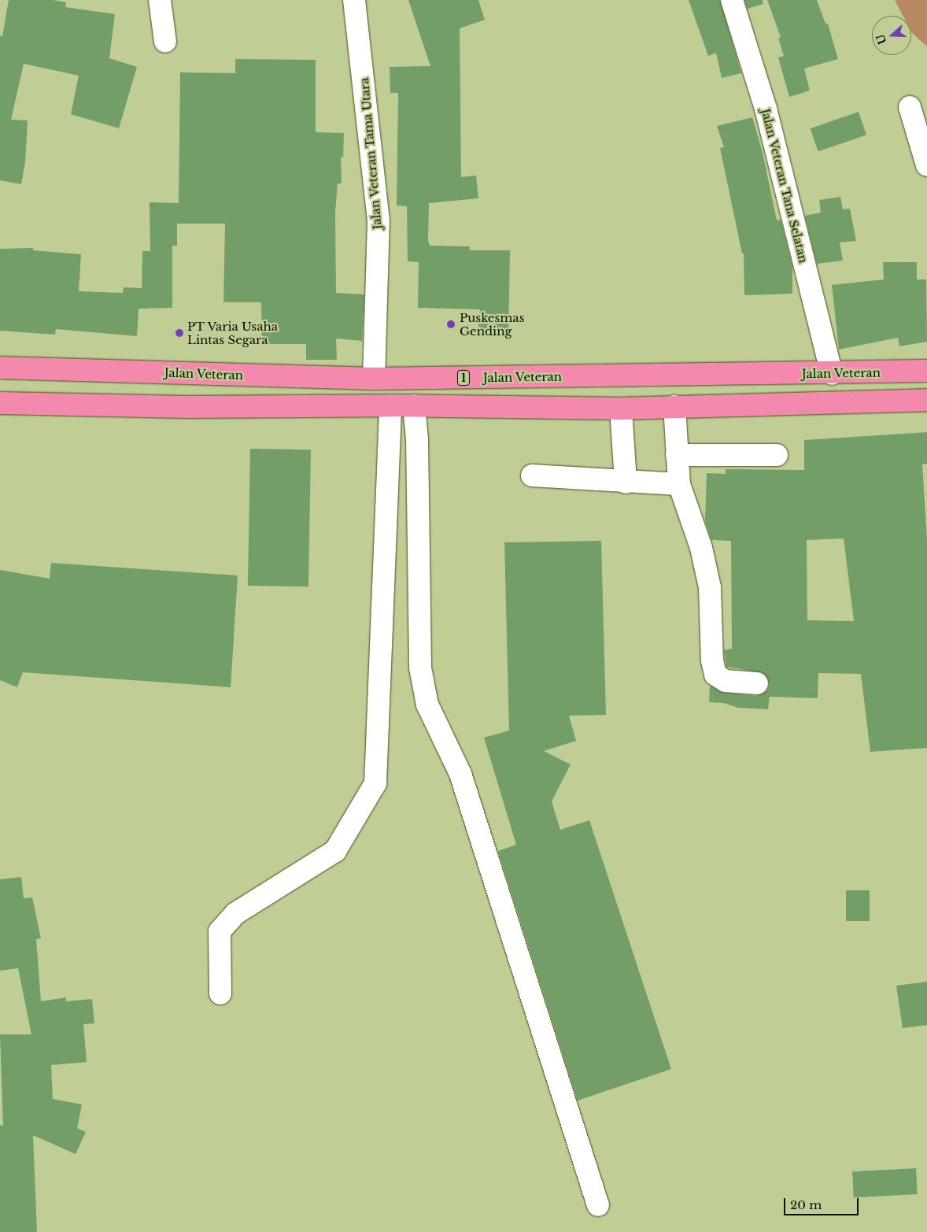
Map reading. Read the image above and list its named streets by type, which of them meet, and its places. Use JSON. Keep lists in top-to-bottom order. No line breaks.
{"streets":{"highway":["Jalan Veteran","1"],"street":["Jalan Veteran Tama Utara","Jalan Veteran Tana Selatan"]},"crossings":[["Jalan Veteran Tama Utara","Jalan Veteran"],["Jalan Veteran Tana Selatan","Jalan Veteran"]],"places":["Puskesmas Gending","PT Varia Usaha Lintas Segara"],"scale_bar":"20 m","north":"left"}
